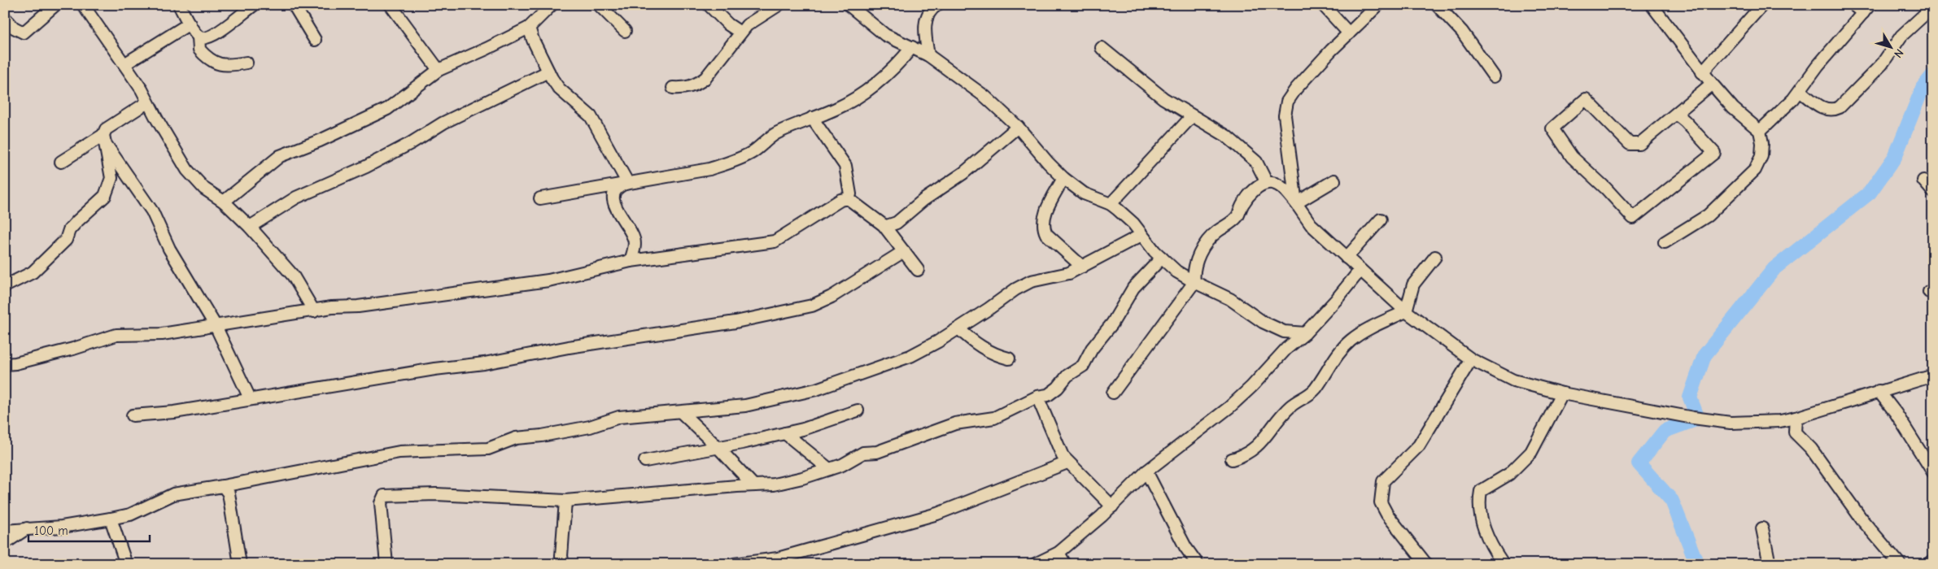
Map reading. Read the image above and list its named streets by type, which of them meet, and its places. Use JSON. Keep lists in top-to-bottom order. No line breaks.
{"scale_bar":"100 m","north":"bottom right"}
